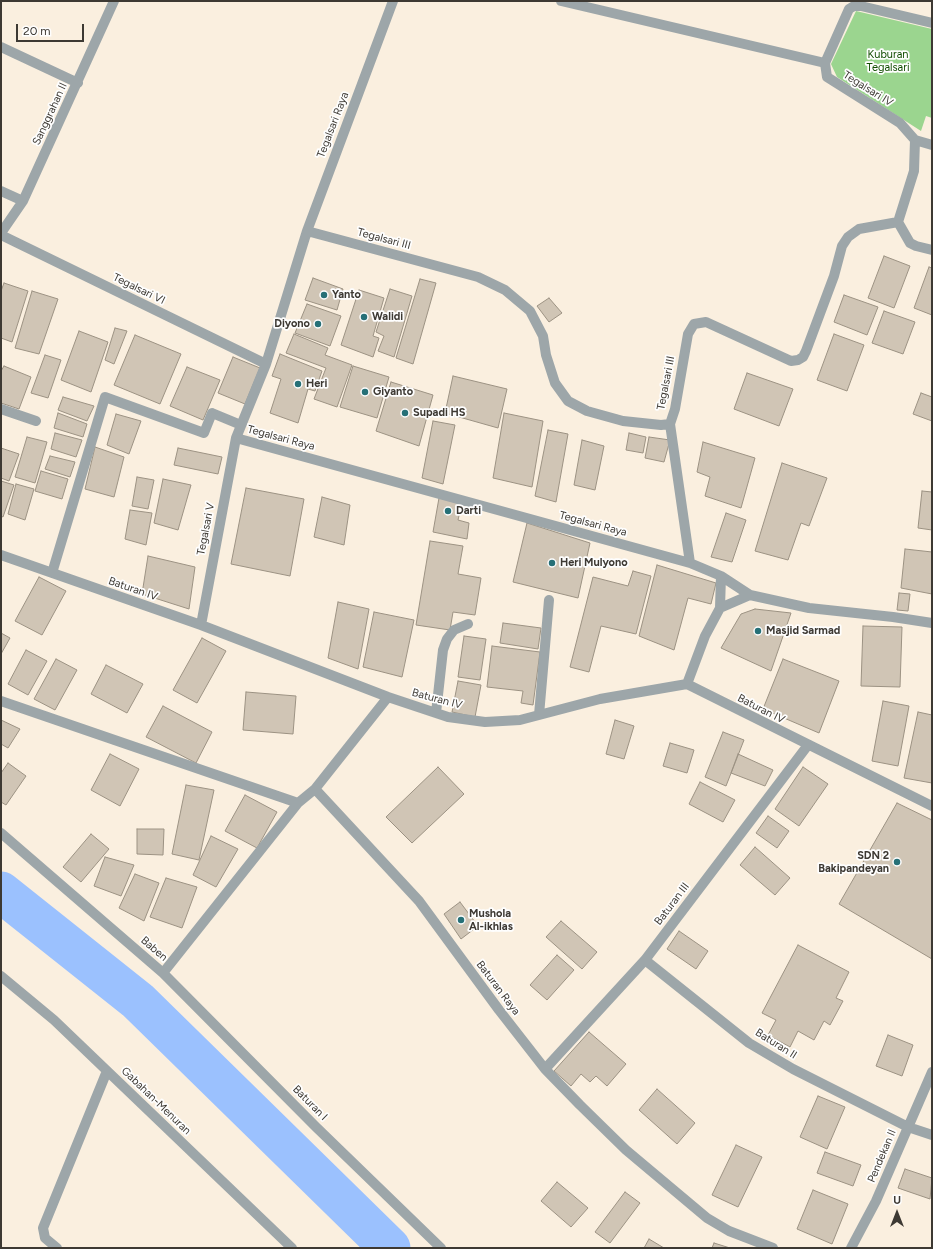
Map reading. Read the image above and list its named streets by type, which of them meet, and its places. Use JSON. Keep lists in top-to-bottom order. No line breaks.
{"streets":{"street":["Tegalsari IV","Sanggrahan II","Tegalsari Raya","Tegalsari III","Tegalsari VI","Tegalsari V","Baturan IV","Baturan III","Baben","Baturan Raya","Baturan II","Gabahan-Menuran","Baturan I","Pendekan II"]},"crossings":[["Sanggrahan II","Tegalsari VI"],["Tegalsari Raya","Tegalsari III"],["Tegalsari Raya","Tegalsari VI"],["Tegalsari Raya","Tegalsari V"],["Tegalsari V","Baturan IV"],["Baturan IV","Baturan III"],["Baturan III","Baturan Raya"],["Baturan III","Baturan II"],["Baben","Baturan Raya"],["Baben","Baturan I"],["Baturan II","Pendekan II"]],"parks":["Kuburan Tegalsari"],"places":["Yanto","Walidi","Diyono","Heri","Giyanto","Supadi HS","Darti","Heri Mulyono","Masjid Sarmad","SDN 2 Bakipandeyan","Mushola Al-ikhlas"],"scale_bar":"20 m","north":"top"}
